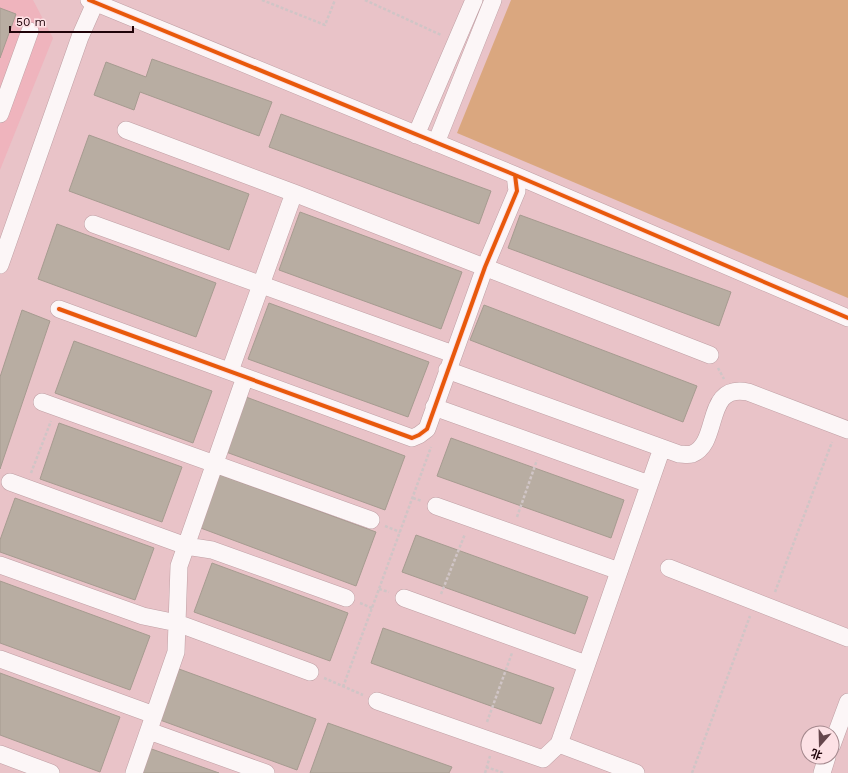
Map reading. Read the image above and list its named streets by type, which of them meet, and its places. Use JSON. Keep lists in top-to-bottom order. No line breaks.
{"scale_bar":"50 m","north":"bottom"}
